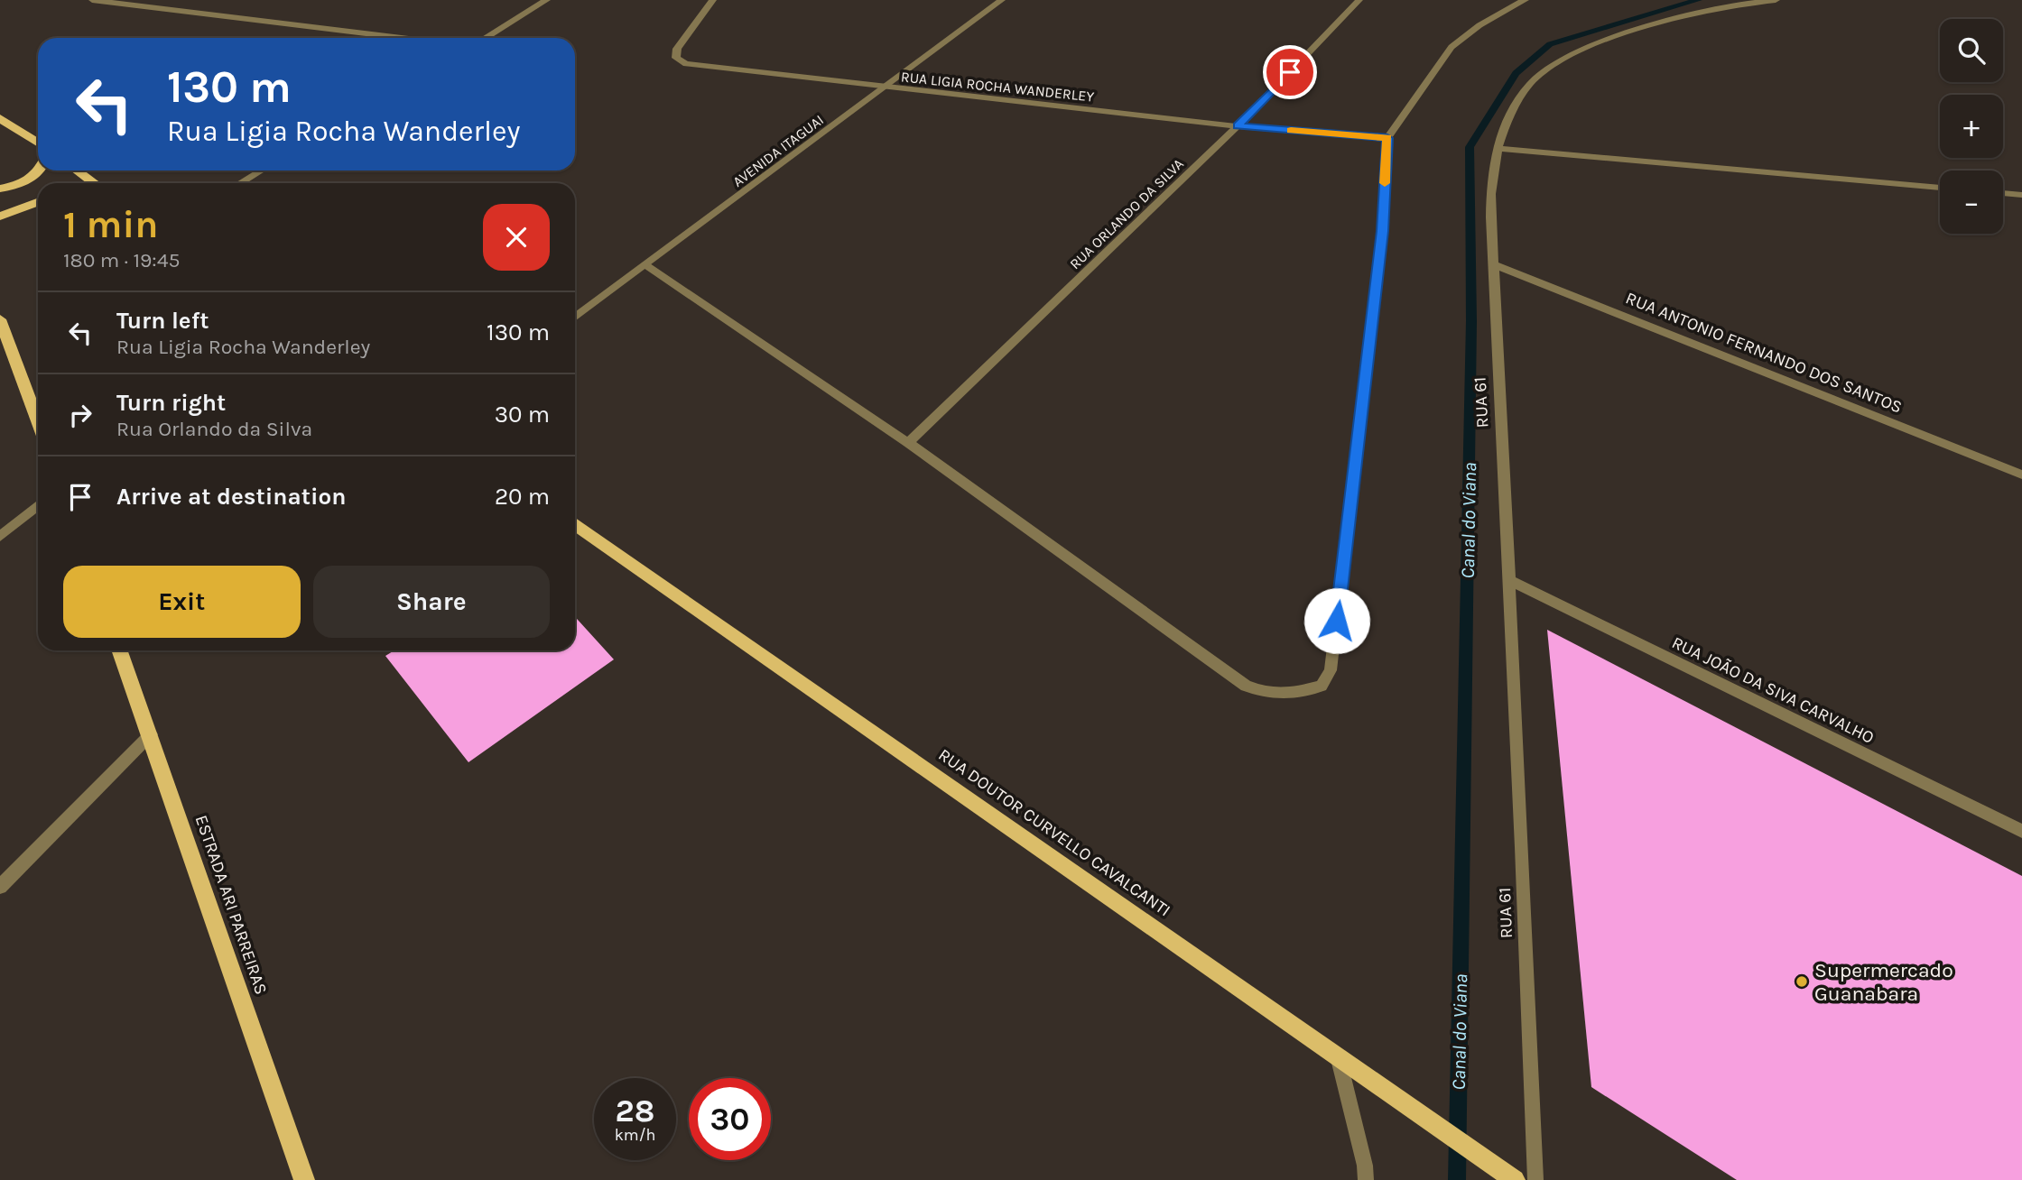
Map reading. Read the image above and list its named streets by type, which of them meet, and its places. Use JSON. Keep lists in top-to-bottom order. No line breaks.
{"streets":{"main road":["RUA DOUTOR CURVELLO CAVALCANTI","ESTRADA ARI PARREIRAS"],"street":["RUA LIGIA ROCHA WANDERLEY","AVENIDA ITAGUAI","RUA ORLANDO DA SILVA","RUA ANTONIO FERNANDO DOS SANTOS","RUA 61","RUA JOÃO DA SIVA CARVALHO"]},"crossings":[["RUA LIGIA ROCHA WANDERLEY","AVENIDA ITAGUAI"],["RUA LIGIA ROCHA WANDERLEY","RUA ORLANDO DA SILVA"],["RUA ANTONIO FERNANDO DOS SANTOS","RUA 61"],["RUA 61","RUA JOÃO DA SIVA CARVALHO"]],"water":["Canal do Viana"],"places":["Supermercado Guanabara"],"page":{"map_buttons":["+","−"],"turn":["130 m","Rua Ligia Rocha Wanderley"],"heading":["1 min","180 m · 19:45"],"list":[{"name":"Turn left","note":"Rua Ligia Rocha Wanderley","value":"130 m"},{"name":"Turn right","note":"Rua Orlando da Silva","value":"30 m"},{"name":"Arrive at destination","value":"20 m"}],"buttons":["Exit","Share"],"speed":"28 km/h","limit":"30"}}
